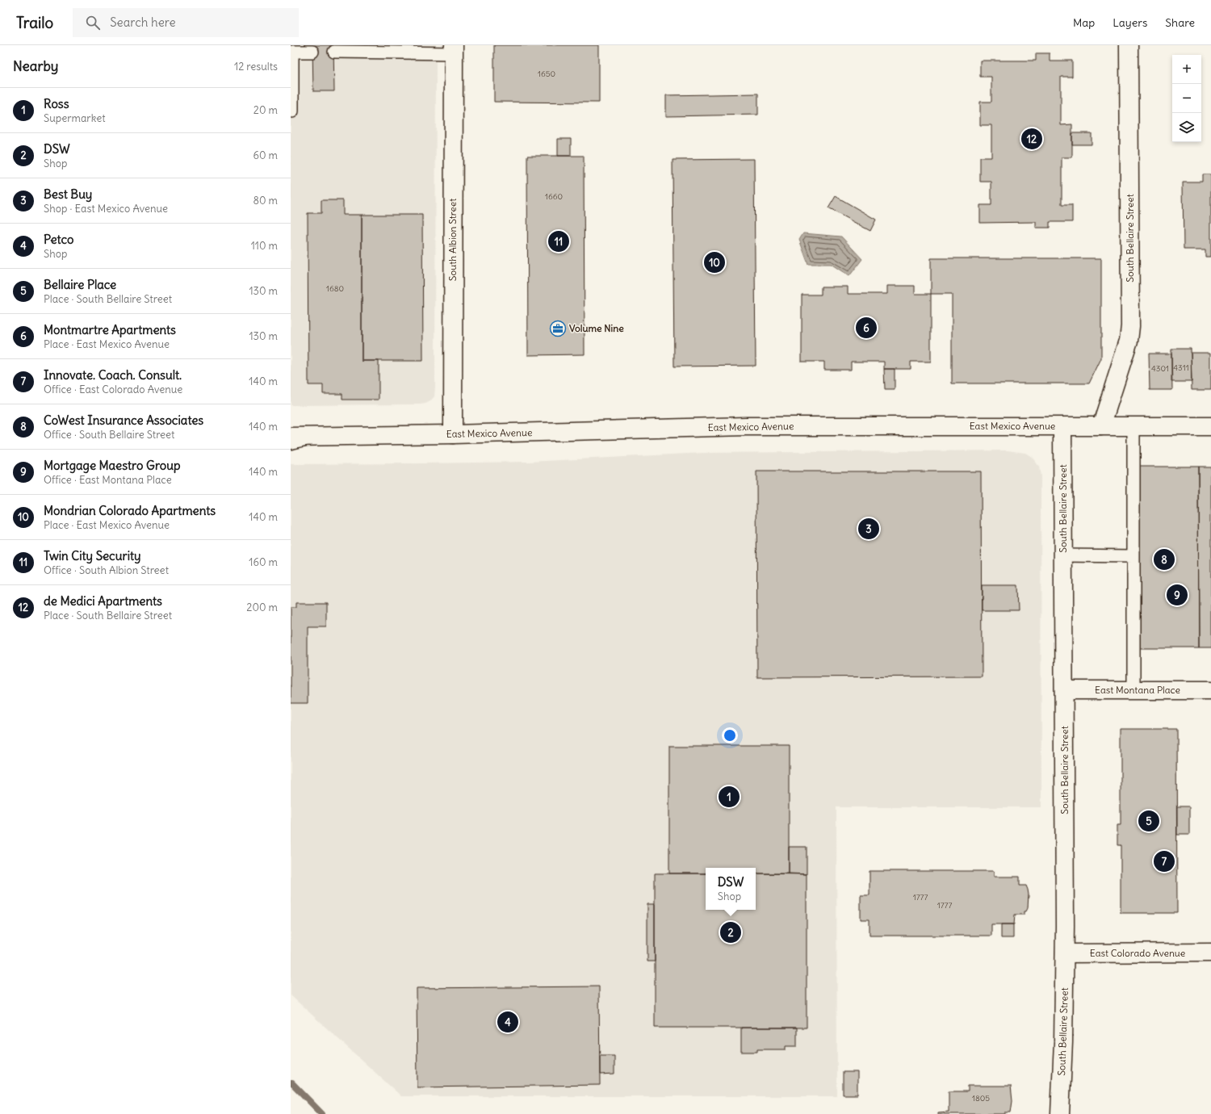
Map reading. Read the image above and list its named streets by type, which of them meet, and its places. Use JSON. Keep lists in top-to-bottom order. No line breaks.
{"streets":{"street":["South Bellaire Street","South Albion Street","East Mexico Avenue","East Montana Place","East Colorado Avenue"]},"crossings":[["South Bellaire Street","East Mexico Avenue"],["South Bellaire Street","East Montana Place"],["South Bellaire Street","East Colorado Avenue"],["South Albion Street","East Mexico Avenue"]],"places":{"office":["Volume Nine"]},"house_numbers":["1650","1660","1680","4311","4301","1777","1777","1805"],"page":{"header":"Trailo","search":"Search here","nav":["Map","Layers","Share"],"heading":["Nearby","12 results"],"map_buttons":["+","−"],"list":[{"mark":"1","name":"Ross","note":"Supermarket","value":"20 m"},{"mark":"2","name":"DSW","note":"Shop","value":"60 m"},{"mark":"3","name":"Best Buy","note":"Shop · East Mexico Avenue","value":"80 m"},{"mark":"4","name":"Petco","note":"Shop","value":"110 m"},{"mark":"5","name":"Bellaire Place","note":"Place · South Bellaire Street","value":"130 m"},{"mark":"6","name":"Montmartre Apartments","note":"Place · East Mexico Avenue","value":"130 m"},{"mark":"7","name":"Innovate. Coach. Consult.","note":"Office · East Colorado Avenue","value":"140 m"},{"mark":"8","name":"CoWest Insurance Associates","note":"Office · South Bellaire Street","value":"140 m"},{"mark":"9","name":"Mortgage Maestro Group","note":"Office · East Montana Place","value":"140 m"},{"mark":"10","name":"Mondrian Colorado Apartments","note":"Place · East Mexico Avenue","value":"140 m"},{"mark":"11","name":"Twin City Security","note":"Office · South Albion Street","value":"160 m"},{"mark":"12","name":"de Medici Apartments","note":"Place · South Bellaire Street","value":"200 m"}],"pins":["12","11","10","6","3","8","9","1","5","7","2","4"],"popup":["DSW","Shop"]}}
